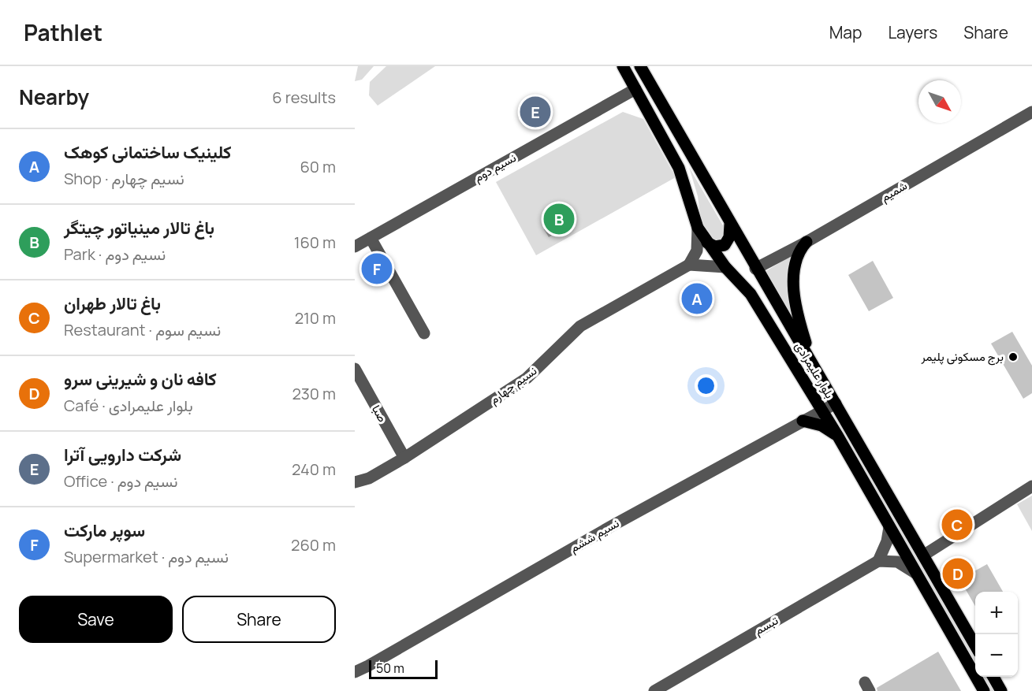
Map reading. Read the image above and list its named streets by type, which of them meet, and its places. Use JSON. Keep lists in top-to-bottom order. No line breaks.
{"streets":{"main road":["بلوار علیمرادی"],"street":["نسیم دوم","شمیم","نسیم چهارم","صبا","نسیم ششم","تبسم"]},"crossings":[["نسیم دوم","بلوار علیمرادی"],["شمیم","بلوار علیمرادی"],["بلوار علیمرادی","نسیم ششم"],["نسیم چهارم","صبا"]],"places":["برج مسکونی پلیمر"],"scale_bar":"50 m","north":"bottom right","page":{"header":"Pathlet","nav":["Map","Layers","Share"],"heading":["Nearby","6 results"],"pins":["E","B","F","A","C","D"],"list":[{"mark":"A","name":"کلینیک ساختمانی کوهک","note":"Shop · نسیم چهارم","value":"60 m"},{"mark":"B","name":"باغ تالار مینیاتور چیتگر","note":"Park · نسیم دوم","value":"160 m"},{"mark":"C","name":"باغ تالار طهران","note":"Restaurant · نسیم سوم","value":"210 m"},{"mark":"D","name":"کافه نان و شیرینی سرو","note":"Café · بلوار علیمرادی","value":"230 m"},{"mark":"E","name":"شرکت دارویی آترا","note":"Office · نسیم دوم","value":"240 m"},{"mark":"F","name":"سوپر مارکت","note":"Supermarket · نسیم دوم","value":"260 m"}],"buttons":["Save","Share"],"map_buttons":["+","−"],"scale":"50 m"}}
